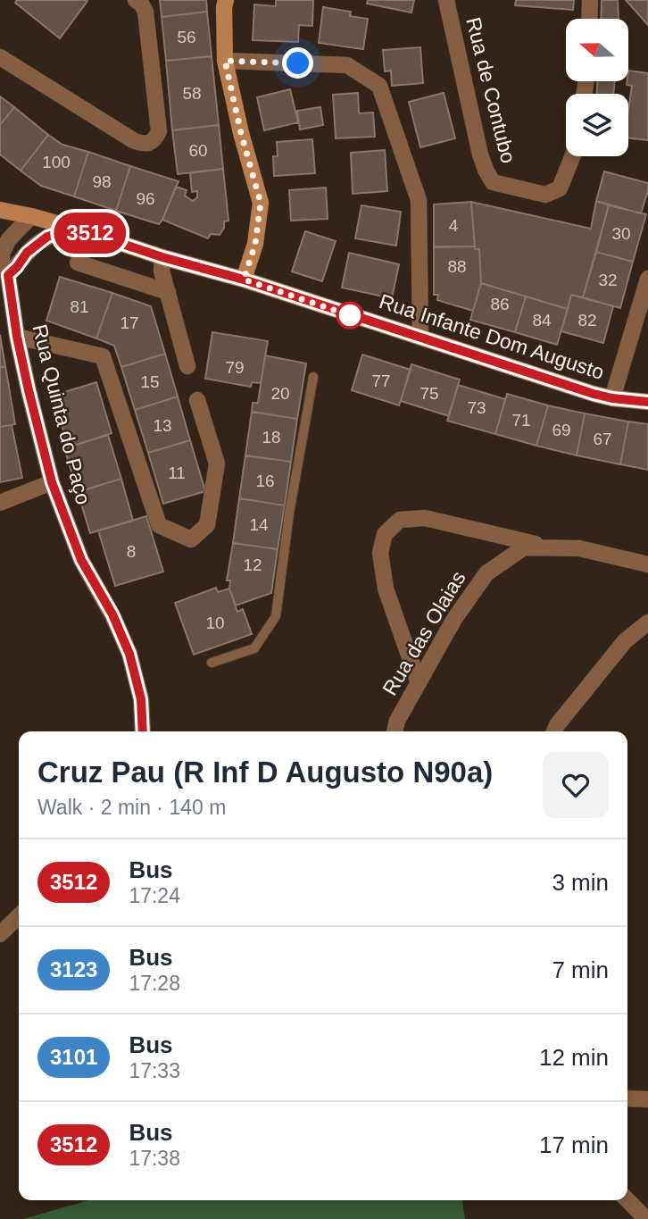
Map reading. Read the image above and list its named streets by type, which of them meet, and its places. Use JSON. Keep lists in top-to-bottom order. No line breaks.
{"streets":{"main road":["Rua Infante Dom Augusto"],"street":["Rua de Contubo","Rua Quinta do Paço","Rua das Olaias"]},"crossings":[["Rua Infante Dom Augusto","Rua Quinta do Paço"]],"lines":["bus line 3512"],"house_numbers":["56","58","60","100","98","96","4","30","88","32","86","81","84","82","17","79","77","15","20","75","73","71","13","69","18","67","11","16","14","8","12","10"],"north":"left","page":{"on_map":"3512","heading":["Cruz Pau (R Inf D Augusto N90a)","Walk · 2 min · 140 m"],"list":[{"mark":"3512","name":"Bus","note":"17:24","value":"3 min"},{"mark":"3123","name":"Bus","note":"17:28","value":"7 min"},{"mark":"3101","name":"Bus","note":"17:33","value":"12 min"},{"mark":"3512","name":"Bus","note":"17:38","value":"17 min"}]}}
